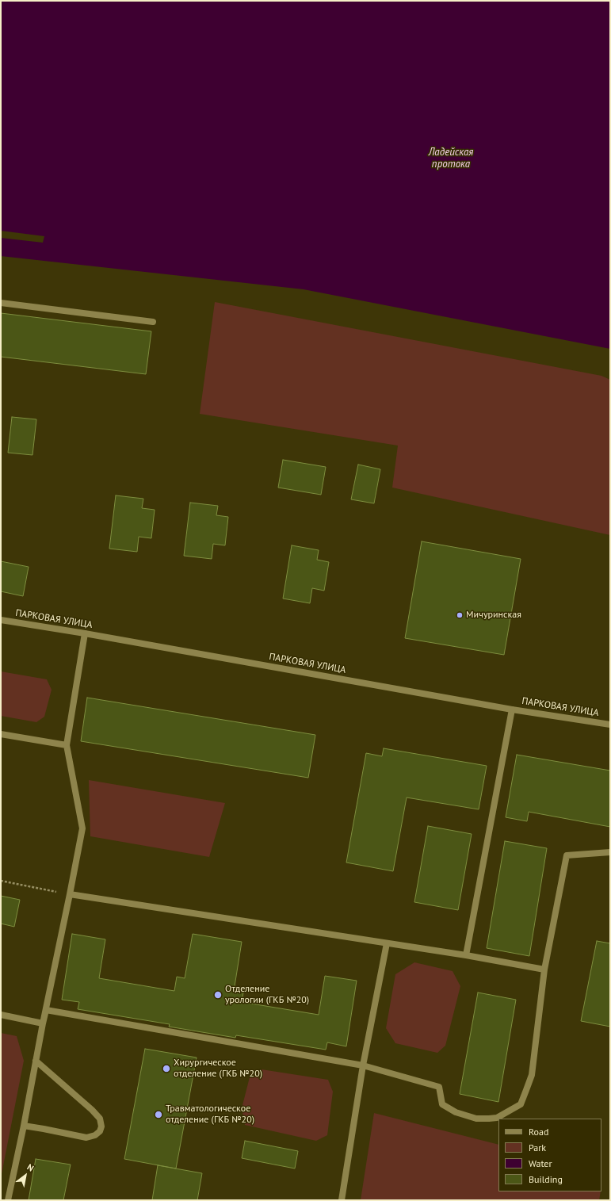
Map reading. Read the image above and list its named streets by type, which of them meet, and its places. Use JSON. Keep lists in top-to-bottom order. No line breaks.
{"streets":{"street":["ПАРКОВАЯ УЛИЦА"]},"water":["Ладейская протока"],"places":["Мичуринская","Отделение урологии (ГКБ №20)","Хирургическое отделение (ГКБ №20)","Травматологическое отделение (ГКБ №20)"],"legend":["Road","Park","Water","Building"],"north":"top right"}
